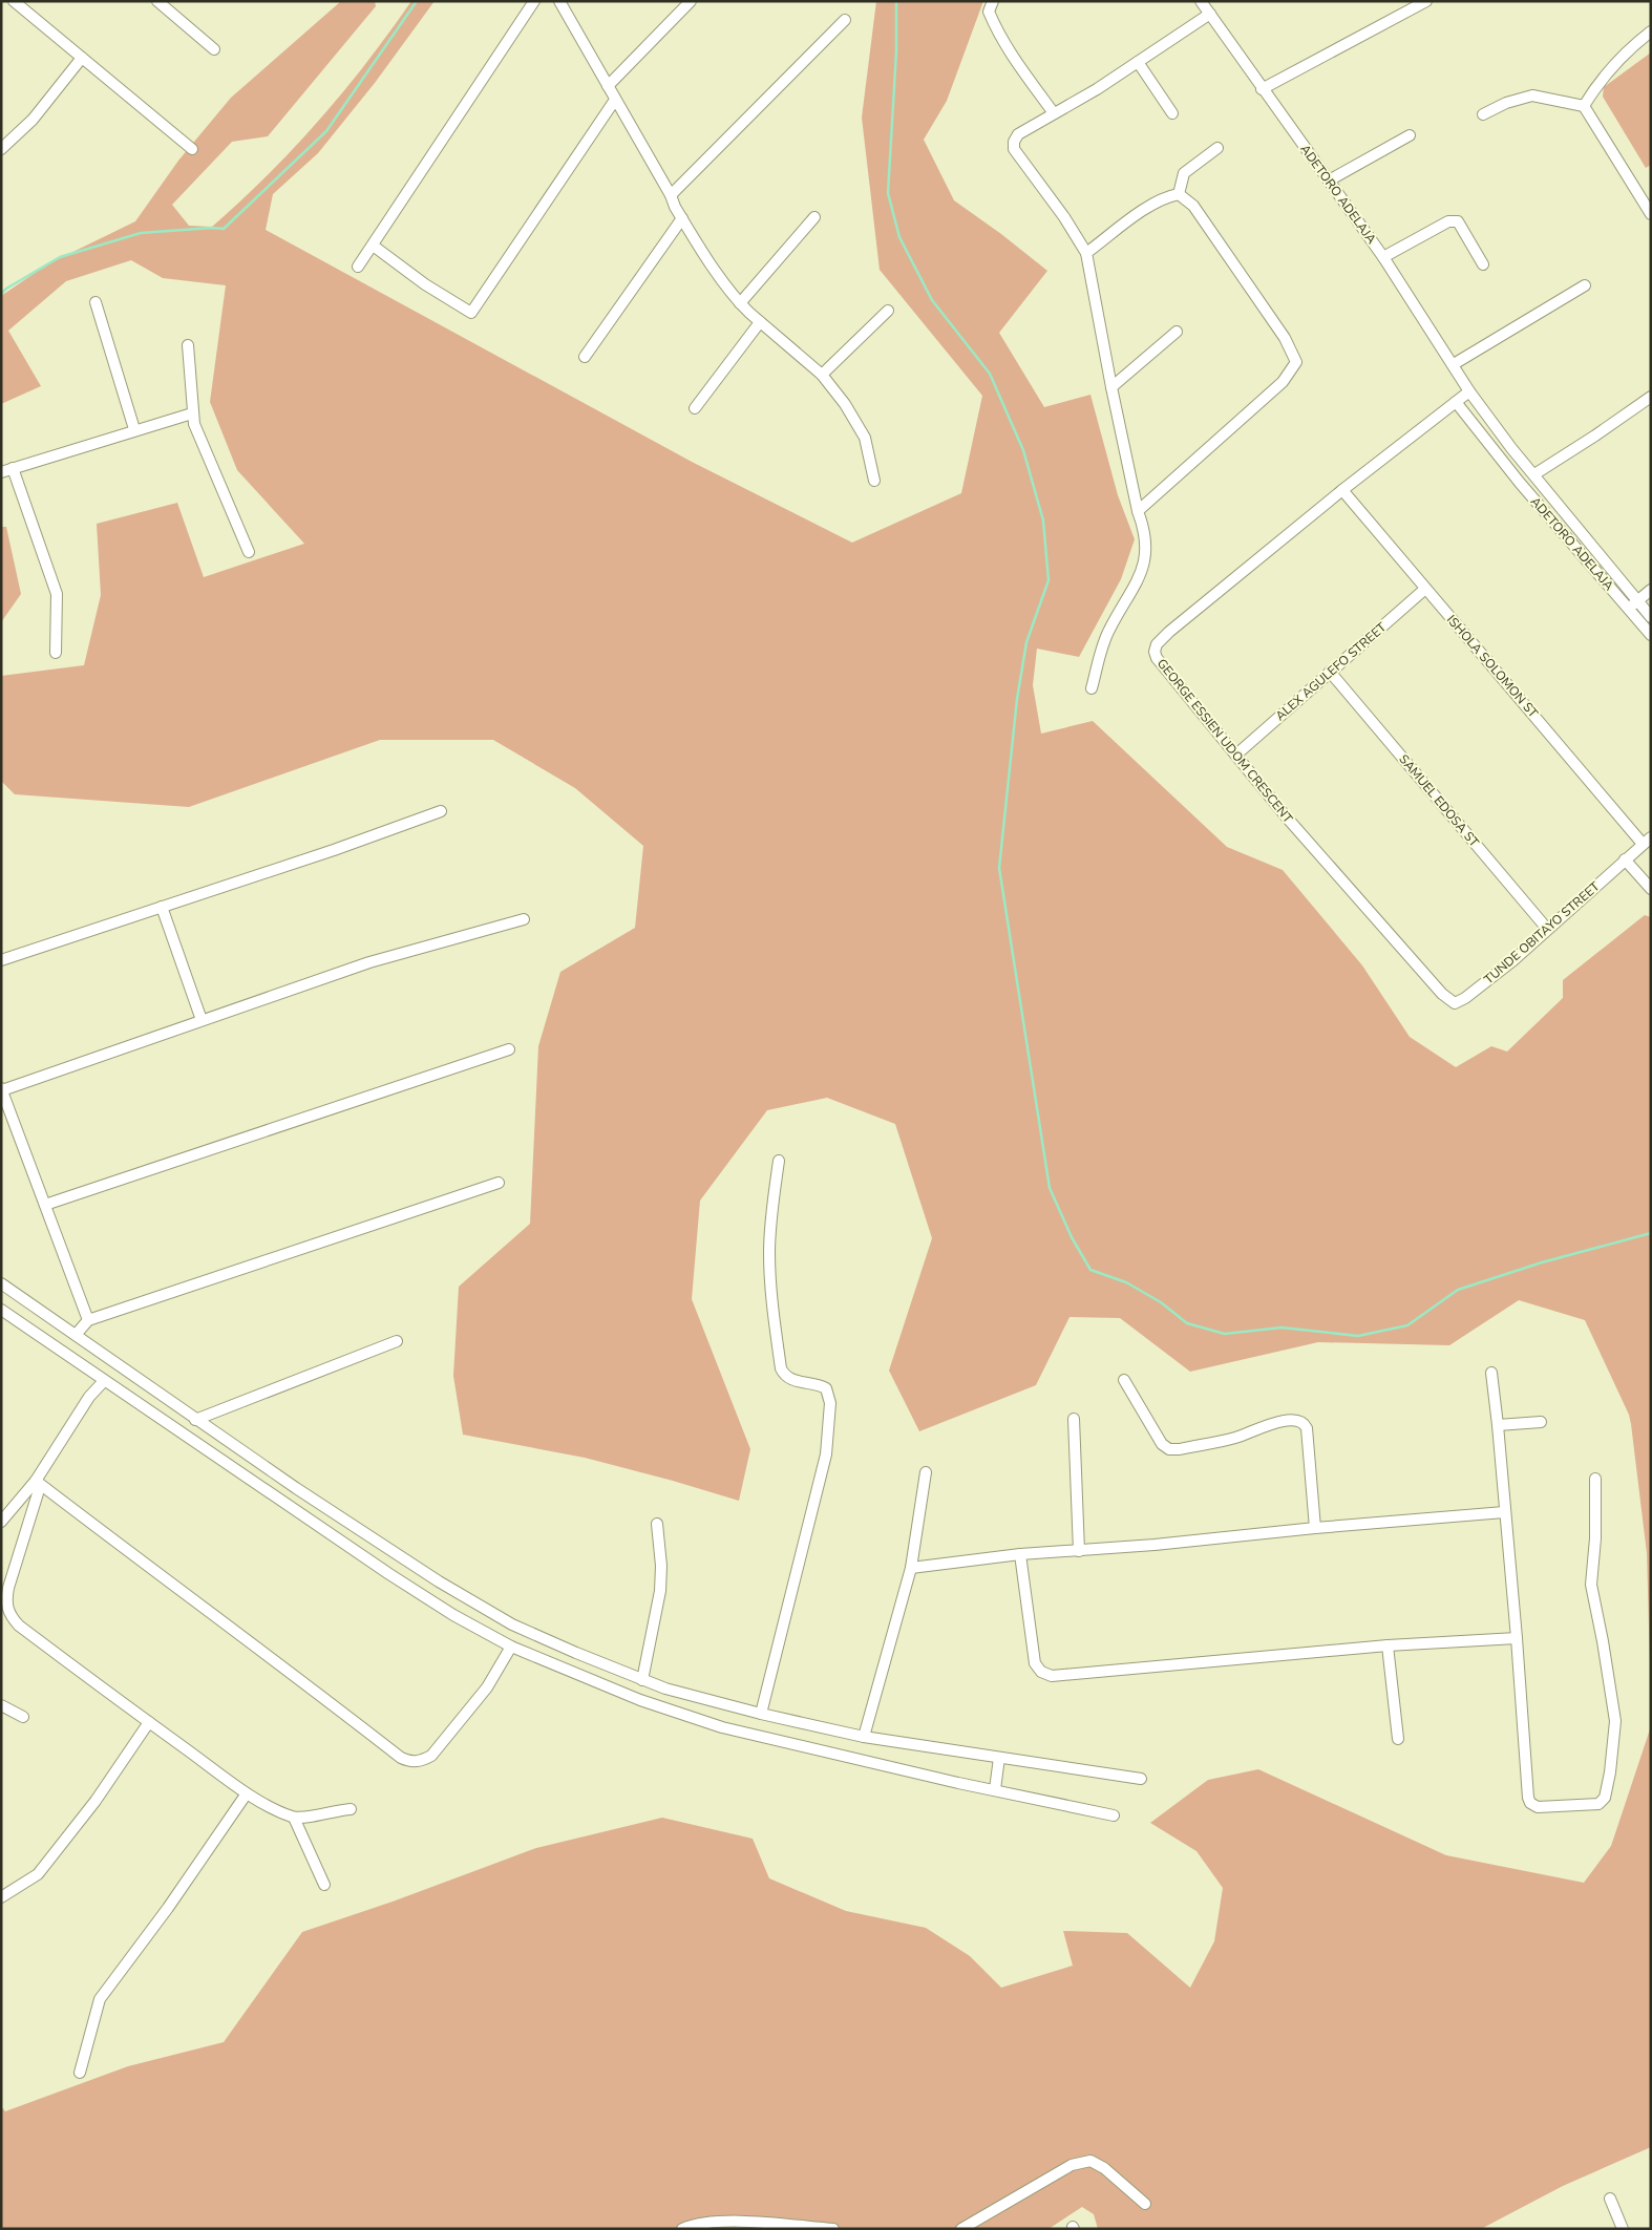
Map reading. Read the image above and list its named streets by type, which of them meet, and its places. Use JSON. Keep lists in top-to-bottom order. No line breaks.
{"streets":{"street":["ADETORO ADELAJA","ISHOLA SOLOMON ST","ALEX AGULEFO STREET","GEORGE ESSIEN UDOM CRESCENT","SAMUEL EDOSA ST","TUNDE OBITAYO STREET"]},"crossings":[["ADETORO ADELAJA","GEORGE ESSIEN UDOM CRESCENT"],["ISHOLA SOLOMON ST","ALEX AGULEFO STREET"],["ISHOLA SOLOMON ST","GEORGE ESSIEN UDOM CRESCENT"],["ISHOLA SOLOMON ST","TUNDE OBITAYO STREET"],["ALEX AGULEFO STREET","GEORGE ESSIEN UDOM CRESCENT"],["ALEX AGULEFO STREET","SAMUEL EDOSA ST"],["GEORGE ESSIEN UDOM CRESCENT","TUNDE OBITAYO STREET"],["SAMUEL EDOSA ST","TUNDE OBITAYO STREET"]]}
